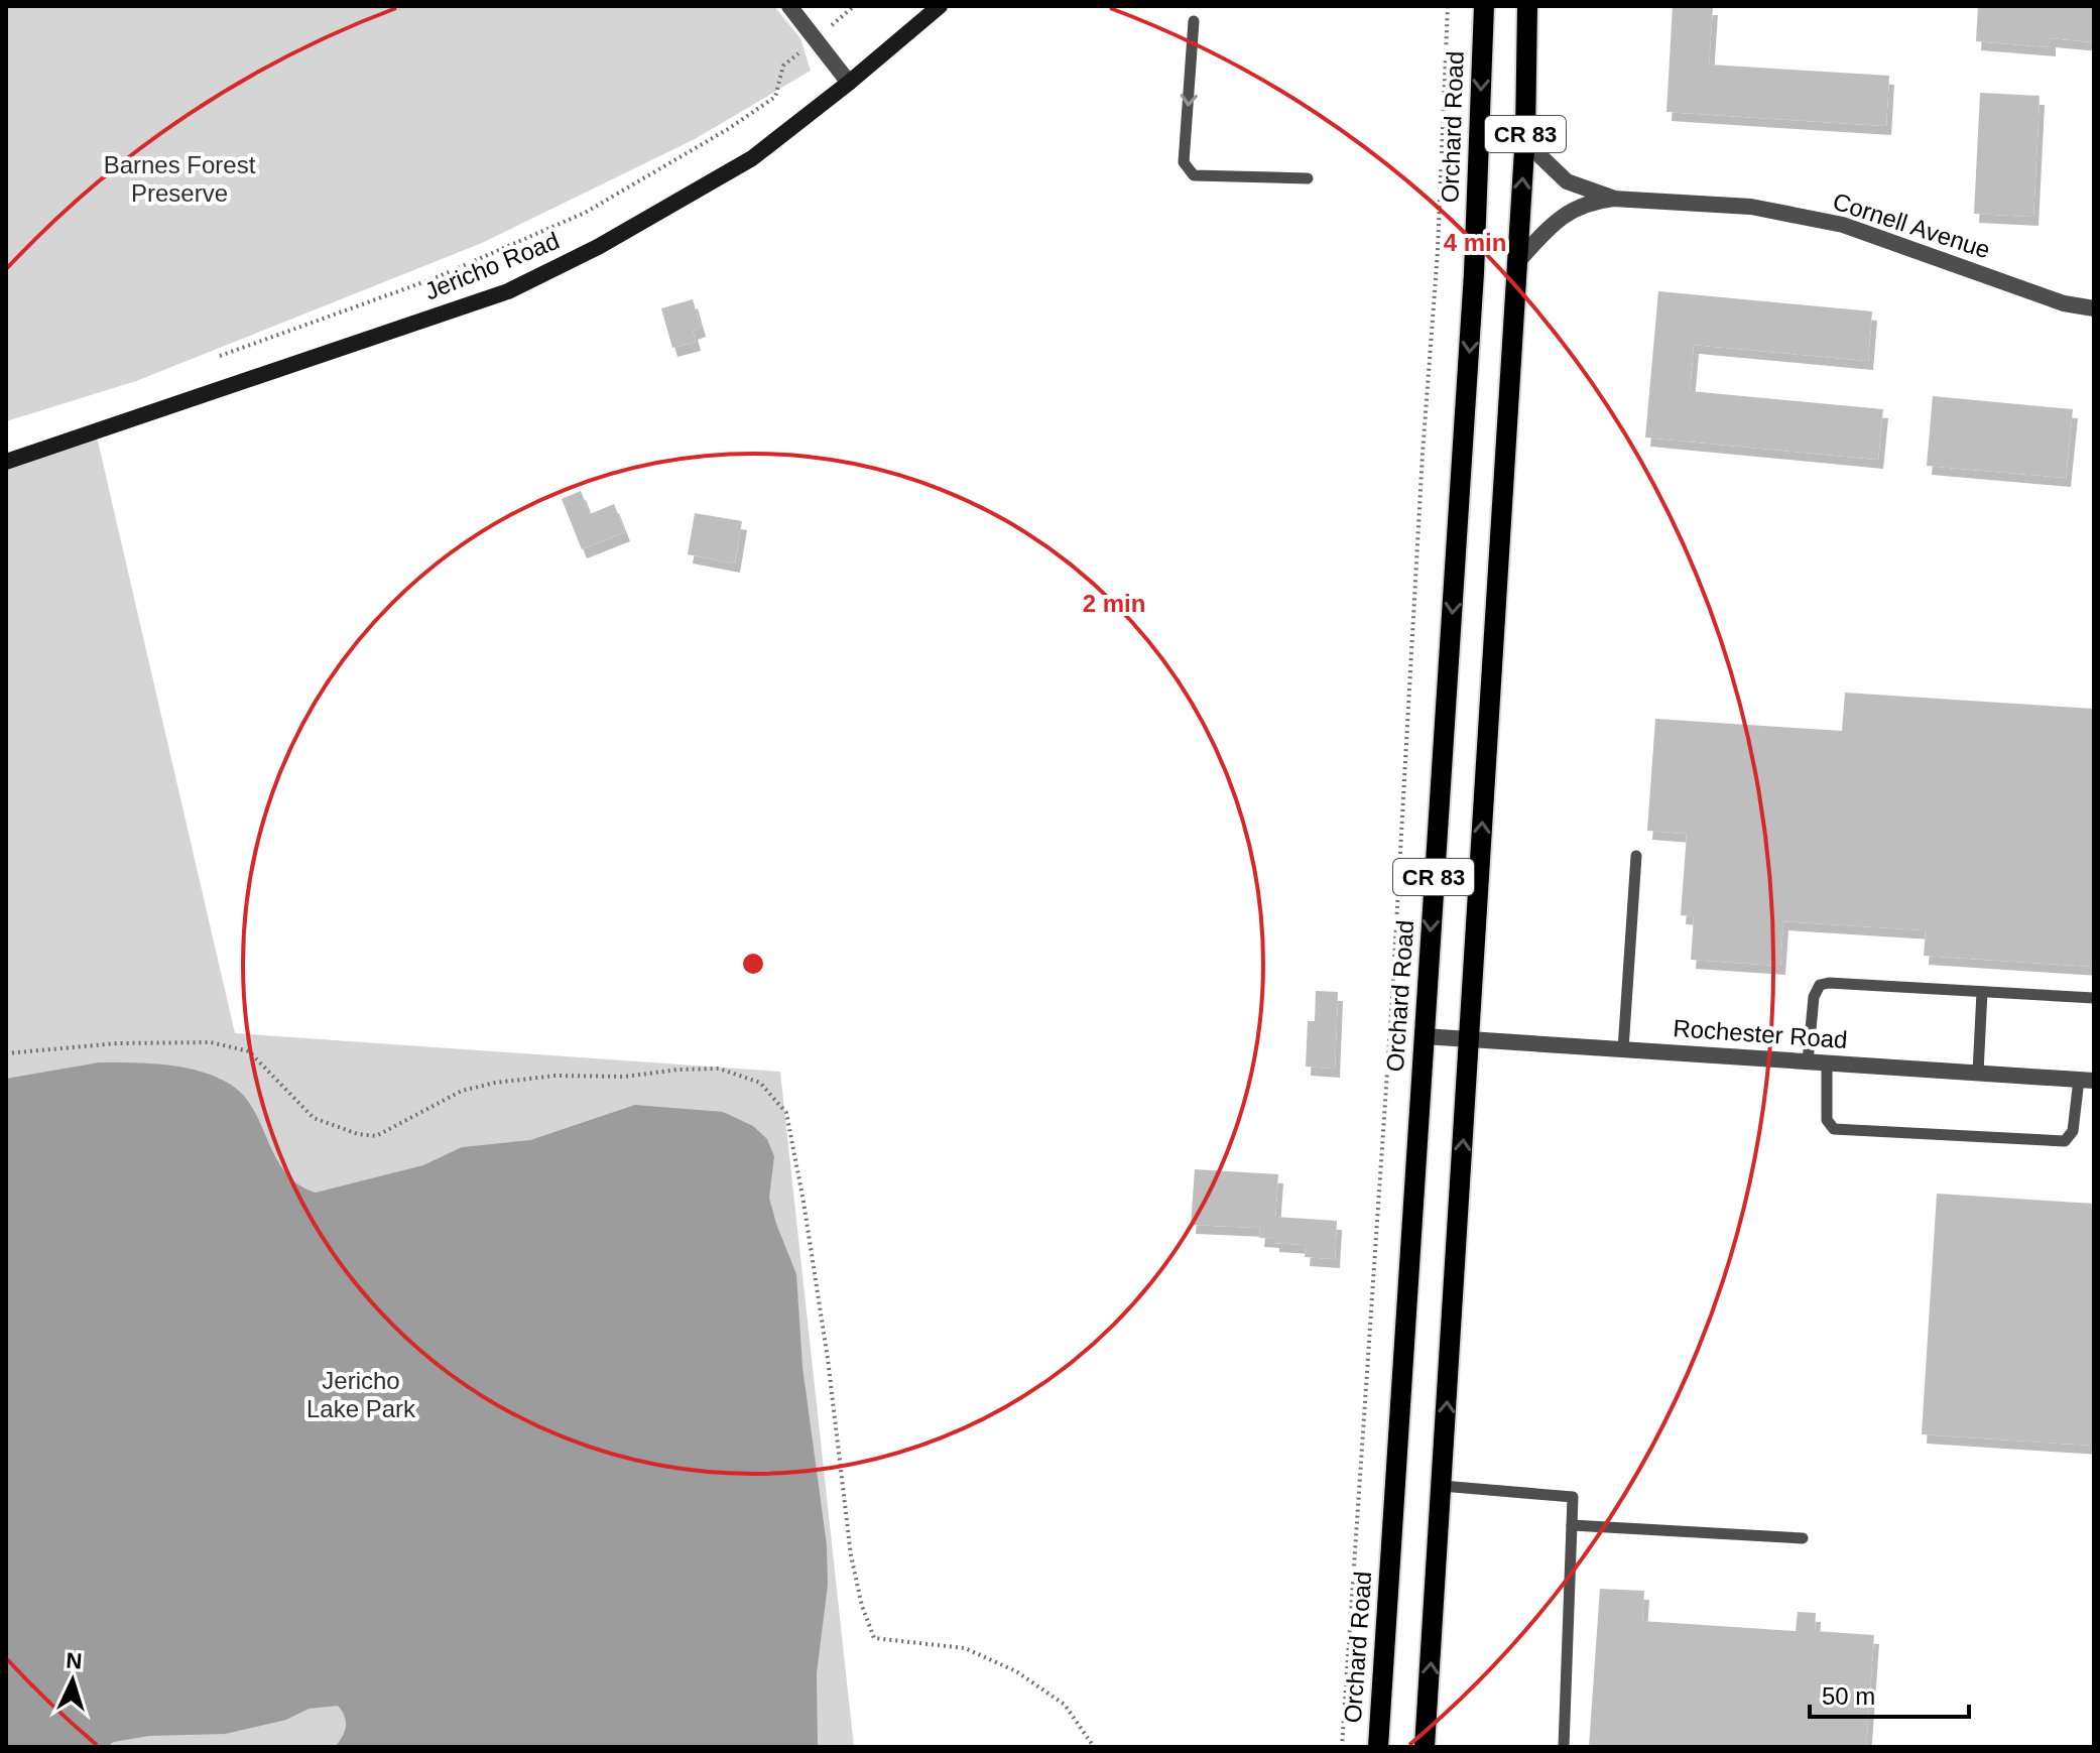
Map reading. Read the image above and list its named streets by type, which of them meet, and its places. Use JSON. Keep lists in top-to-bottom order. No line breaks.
{"streets":{"main road":["Orchard Road","CR 83","Jericho Road"],"street":["Cornell Avenue","Rochester Road"]},"crossings":[["Orchard Road","Rochester Road"],["CR 83","Cornell Avenue"],["CR 83","Rochester Road"]],"parks":["Barnes Forest Preserve","Jericho Lake Park"],"scale_bar":"50 m","north":"top","rings":["4 min","2 min"]}
